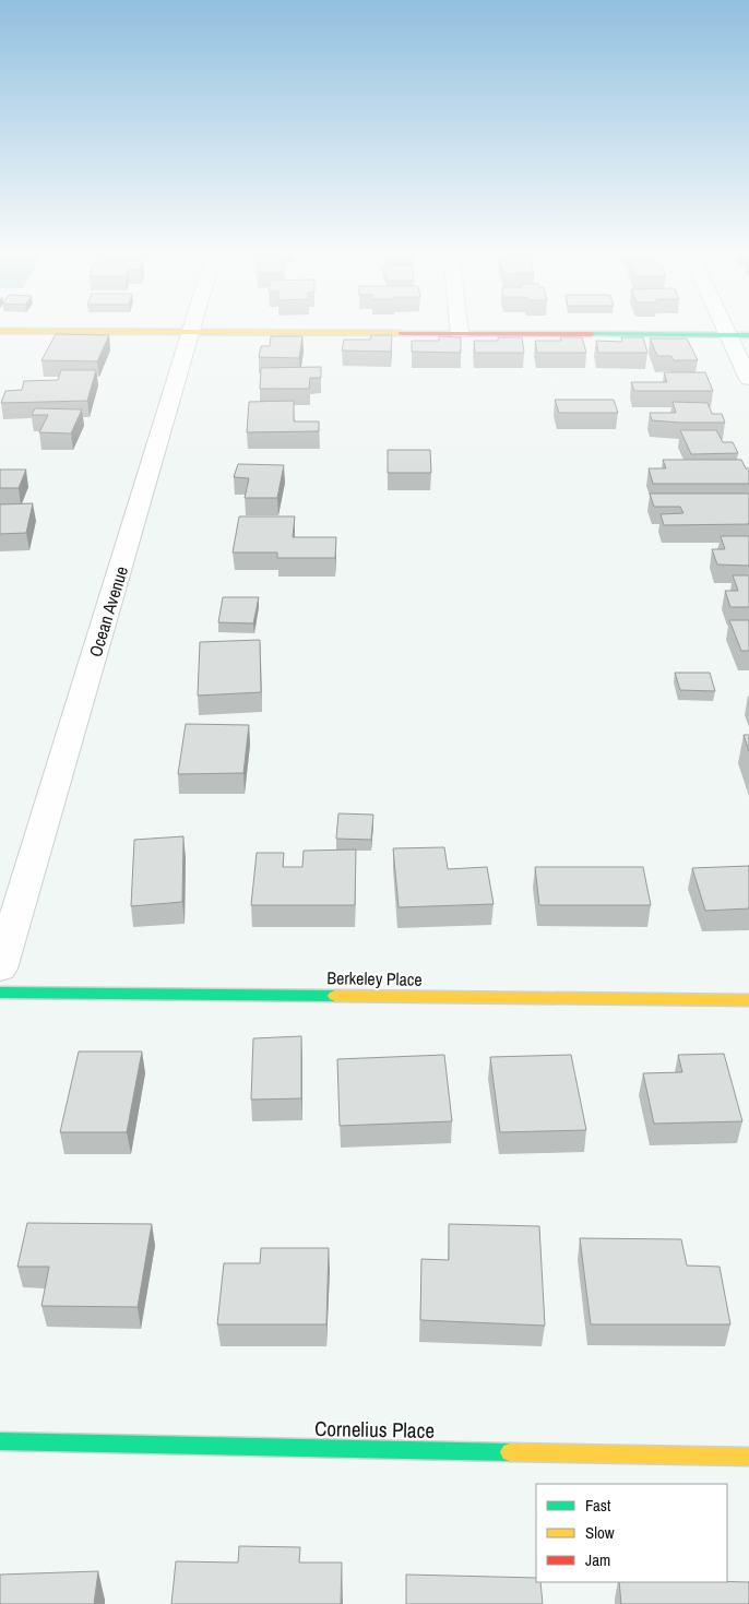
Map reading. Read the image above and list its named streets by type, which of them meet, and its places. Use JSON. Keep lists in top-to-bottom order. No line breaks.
{"streets":{"street":["Ocean Avenue","Berkeley Place","Cornelius Place"]},"legend":["Fast","Slow","Jam"]}
